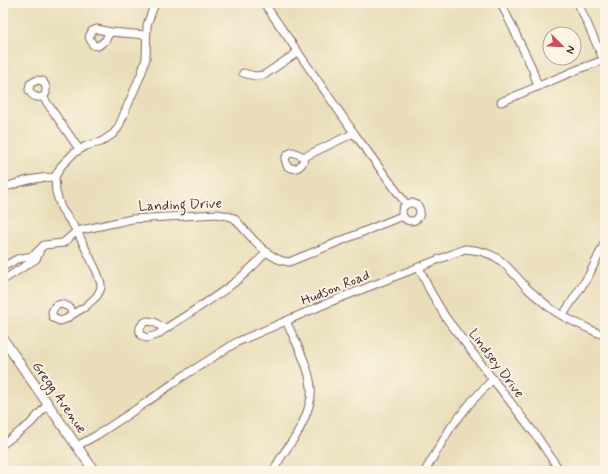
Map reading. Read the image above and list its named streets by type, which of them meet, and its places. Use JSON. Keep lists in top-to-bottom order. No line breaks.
{"streets":{"street":["Landing Drive","Hudson Road","Lindsey Drive","Gregg Avenue"]},"crossings":[["Hudson Road","Lindsey Drive"],["Hudson Road","Gregg Avenue"]],"north":"bottom right"}
